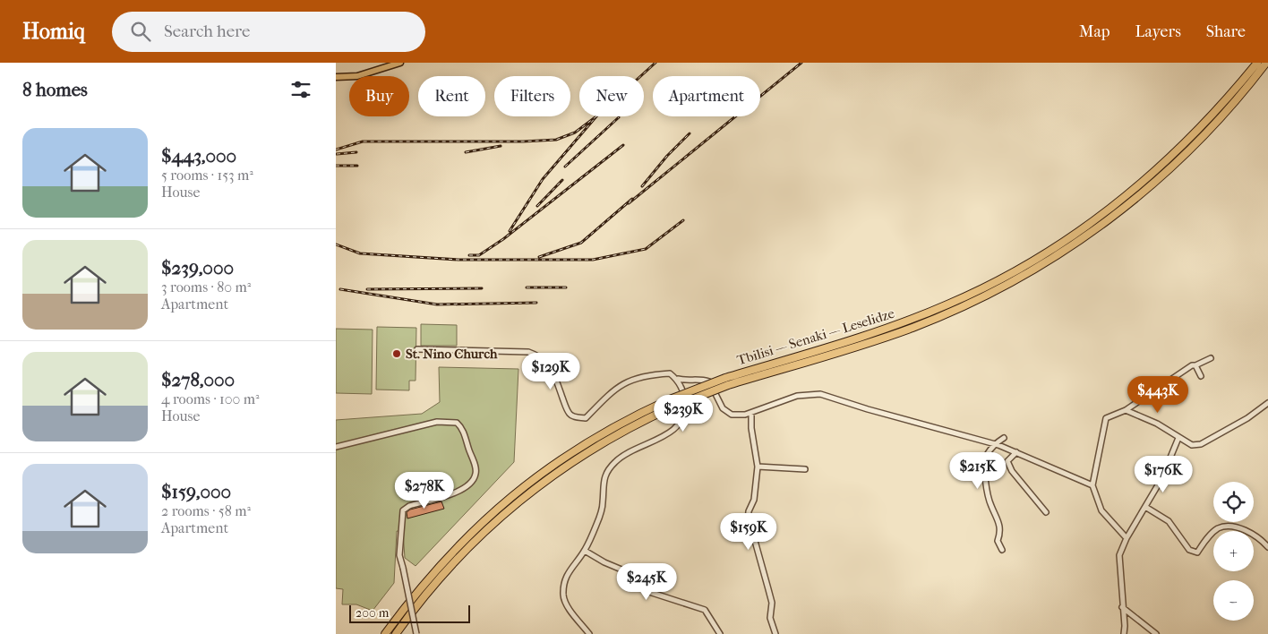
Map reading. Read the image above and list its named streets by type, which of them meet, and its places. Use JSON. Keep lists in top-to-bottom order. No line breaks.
{"streets":{"highway":["Tbilisi — Senaki — Leselidze"]},"places":["St. Nino Church"],"scale_bar":"200 m","page":{"header":"Homiq","search":"Search here","nav":["Map","Layers","Share"],"heading":"8 homes","chip":["Buy","Rent","Filters","New","Apartment"],"list":[{"name":"$443,000","note":"5 rooms · 153 m² · House"},{"name":"$239,000","note":"3 rooms · 80 m² · Apartment"},{"name":"$278,000","note":"4 rooms · 100 m² · House"},{"name":"$159,000","note":"2 rooms · 58 m² · Apartment"}],"price":["$129K","$443K","$239K","$215K","$176K","$278K","$159K","$245K"],"map_buttons":["+","−"],"scale":"200 m"}}
